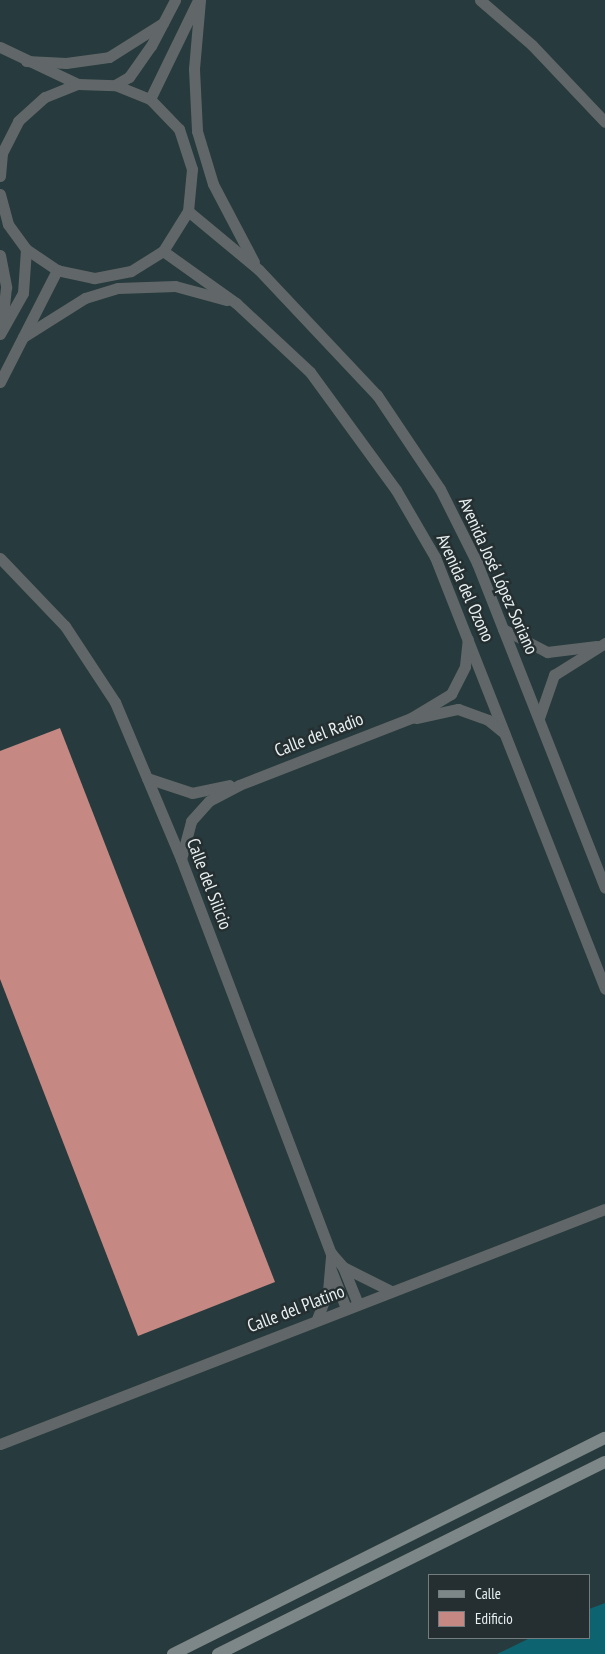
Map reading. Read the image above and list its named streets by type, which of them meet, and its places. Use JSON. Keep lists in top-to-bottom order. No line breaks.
{"streets":{"street":["Avenida José López Soriano","Avenida del Ozono","Calle del Radio","Calle del Silicio","Calle del Platino"]},"crossings":[["Avenida del Ozono","Calle del Radio"],["Calle del Radio","Calle del Silicio"],["Calle del Silicio","Calle del Platino"]],"legend":["Calle","Edificio"]}
